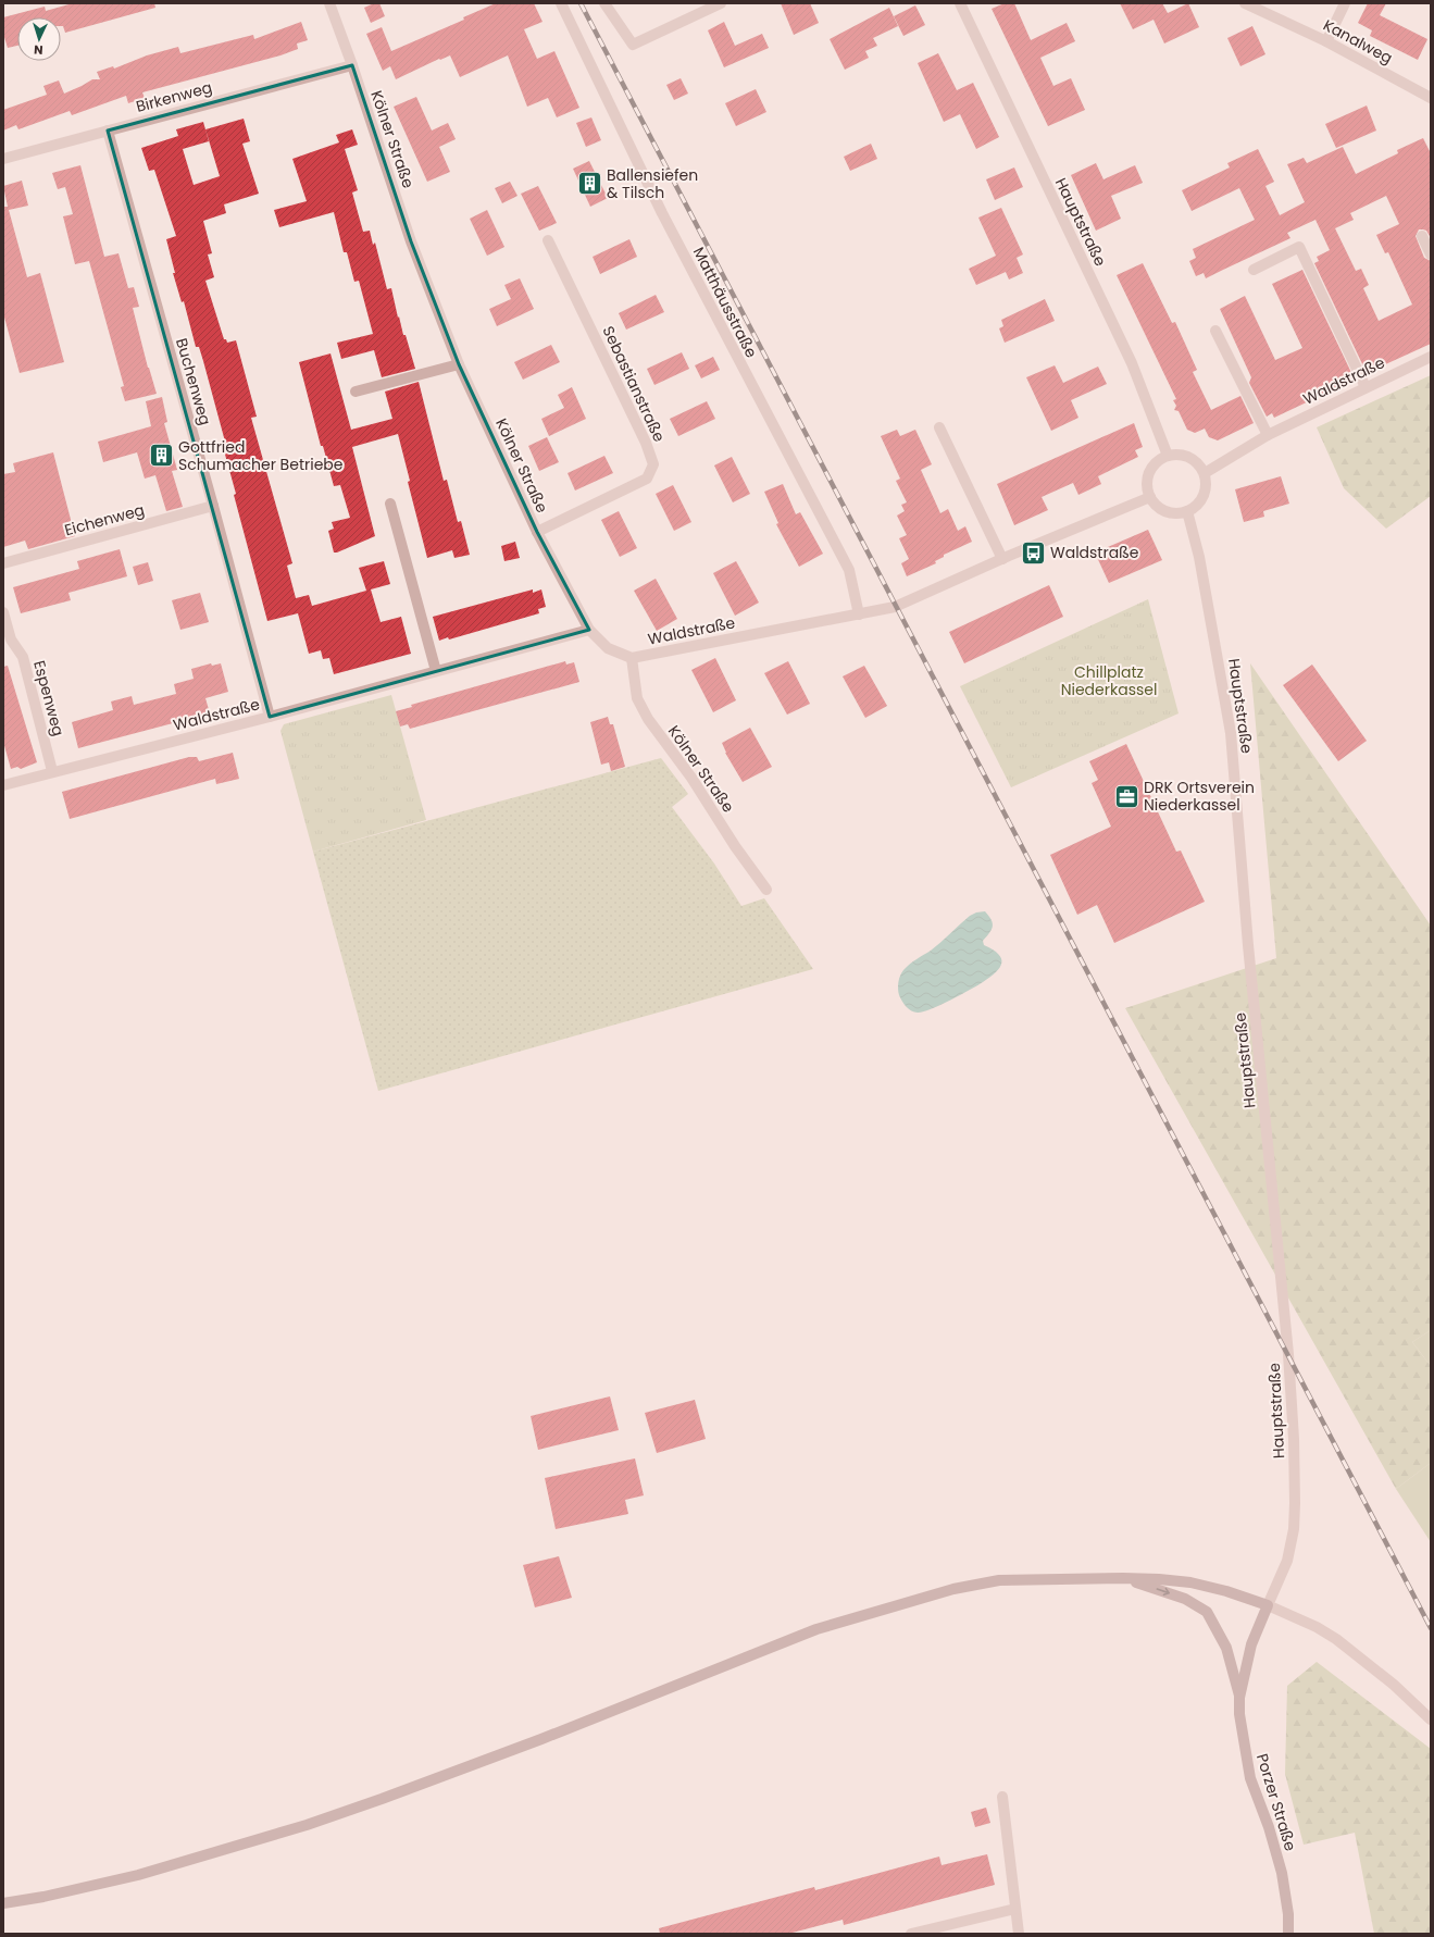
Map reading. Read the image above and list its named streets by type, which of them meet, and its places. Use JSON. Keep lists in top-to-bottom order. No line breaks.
{"streets":{"main road":["Porzer Straße"],"street":["Kanalweg","Birkenweg","Kölner Straße","Hauptstraße","Matthäusstraße","Waldstraße","Buchenweg","Sebastianstraße","Eichenweg","Espenweg"]},"crossings":[["Birkenweg","Kölner Straße"],["Birkenweg","Buchenweg"],["Kölner Straße","Waldstraße"],["Kölner Straße","Sebastianstraße"],["Hauptstraße","Waldstraße"],["Hauptstraße","Porzer Straße"],["Matthäusstraße","Waldstraße"],["Waldstraße","Buchenweg"],["Waldstraße","Espenweg"],["Buchenweg","Eichenweg"]],"parks":["Chillplatz Niederkassel"],"places":{"building":["Ballensiefen & Tilsch","Gottfried Schumacher Betriebe"],"bus stop":["Waldstraße"],"office":["DRK Ortsverein Niederkassel"]},"north":"bottom"}
